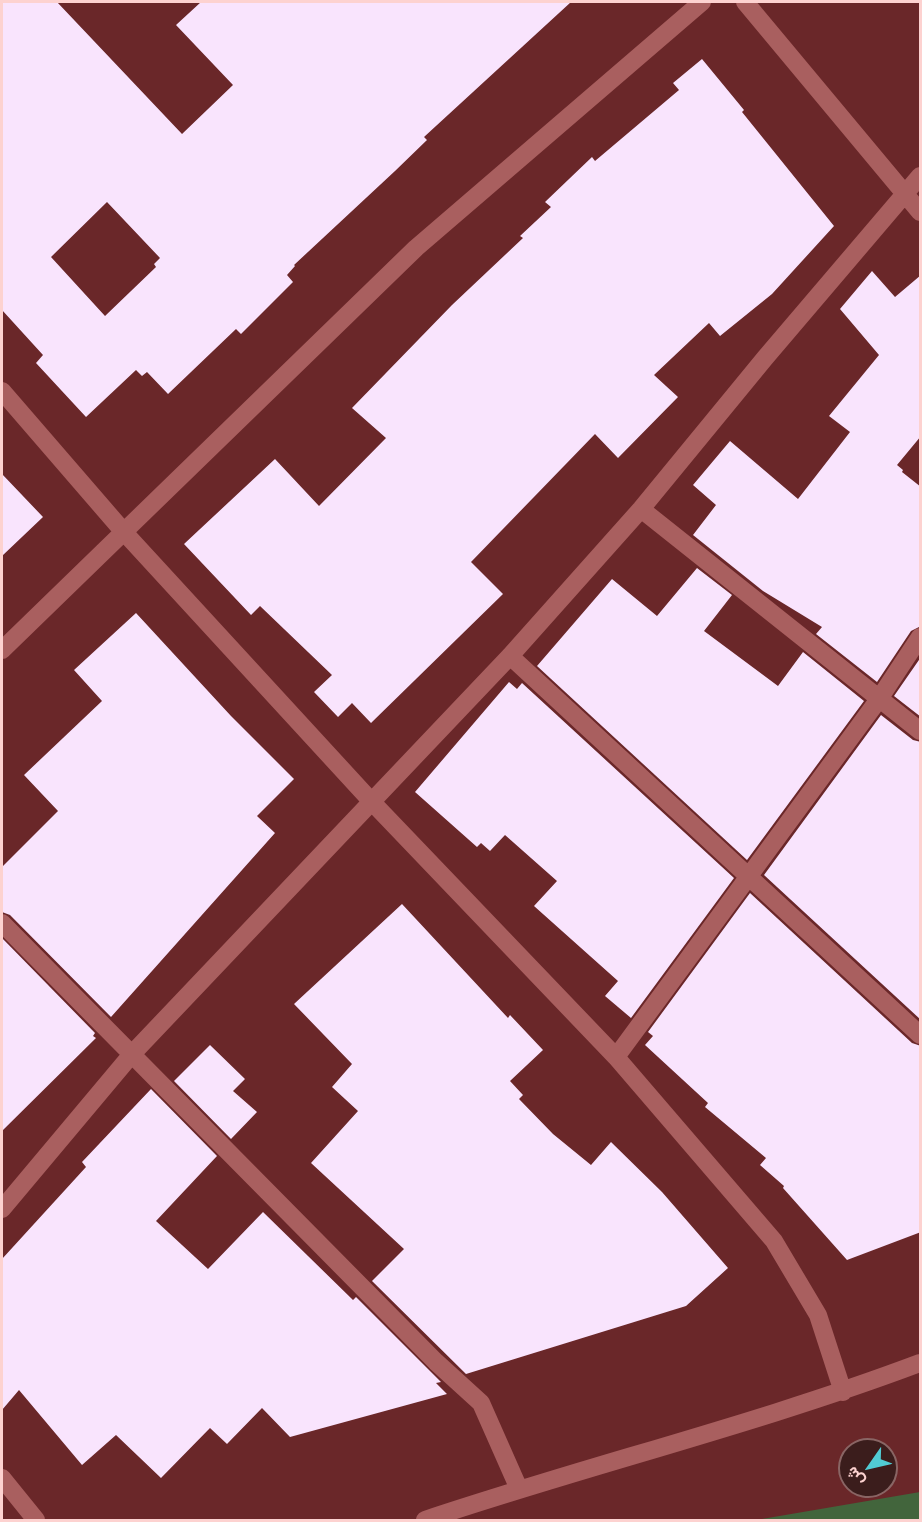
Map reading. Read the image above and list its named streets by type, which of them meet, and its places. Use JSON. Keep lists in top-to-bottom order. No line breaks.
{"north":"bottom left"}
